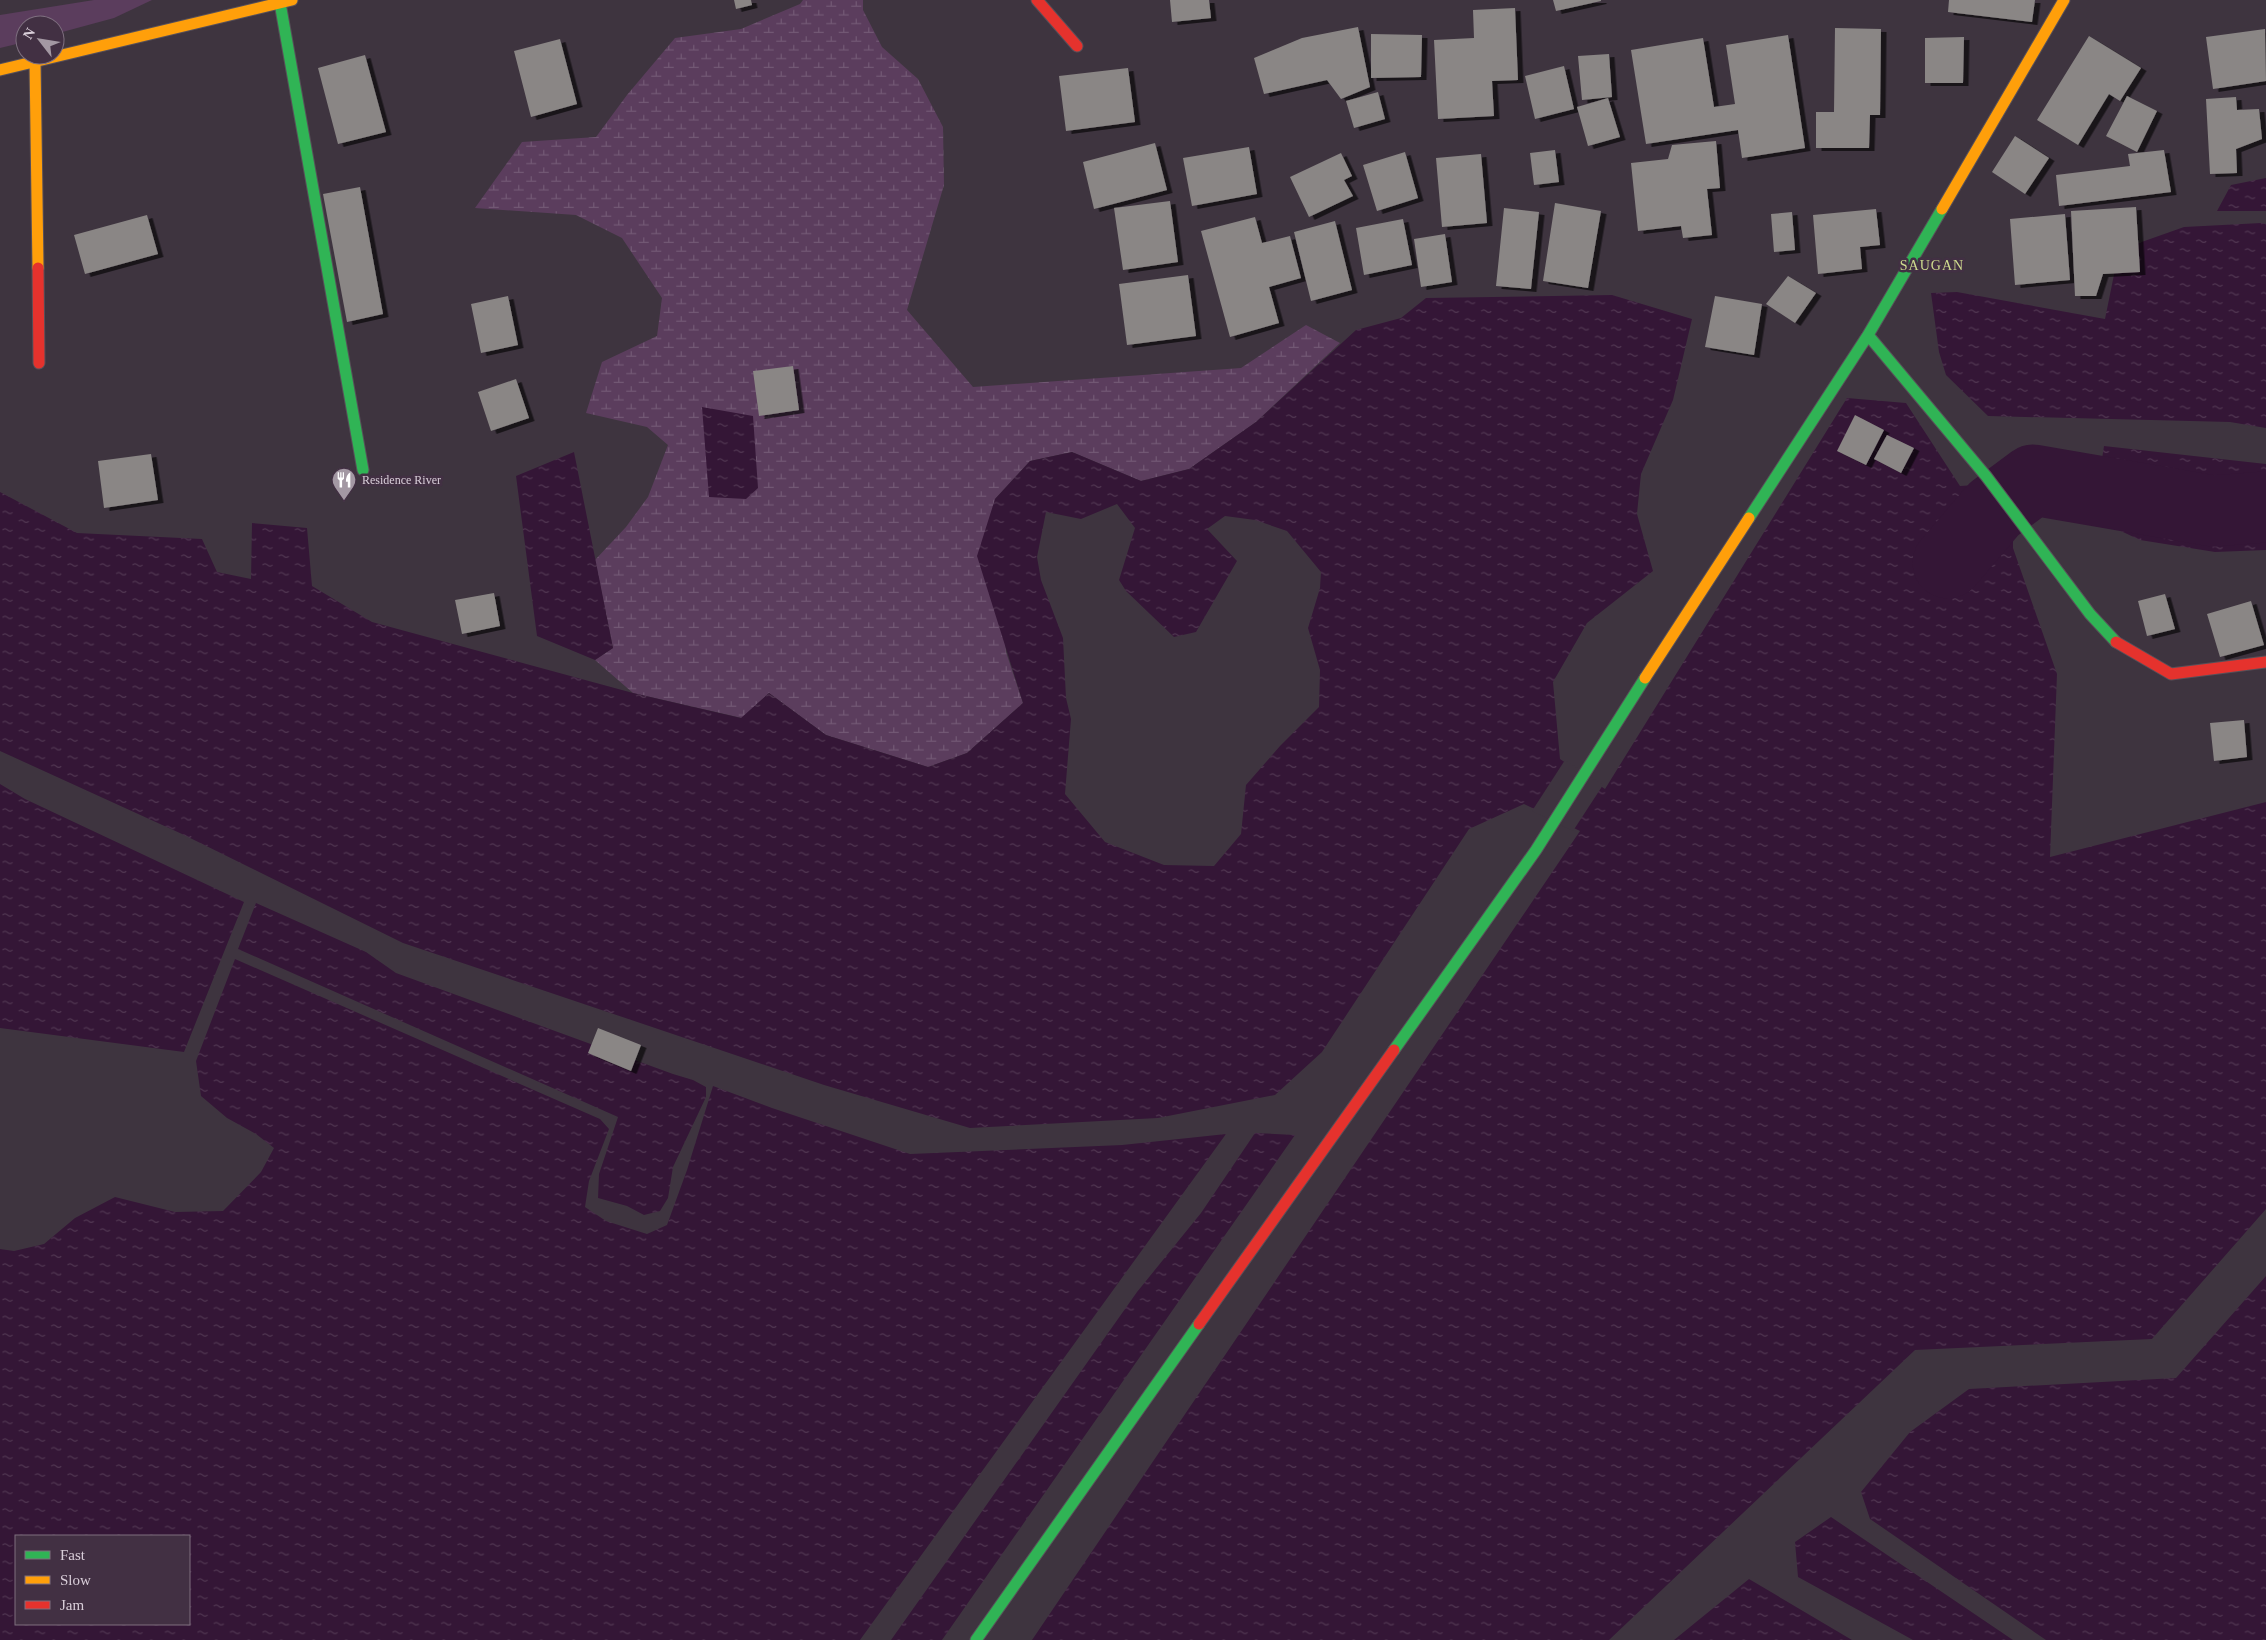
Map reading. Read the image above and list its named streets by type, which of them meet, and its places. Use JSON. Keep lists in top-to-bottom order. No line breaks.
{"districts":["SAUGAN"],"places":{"restaurant":["Residence River"]},"legend":["Fast","Slow","Jam"],"north":"top left"}
